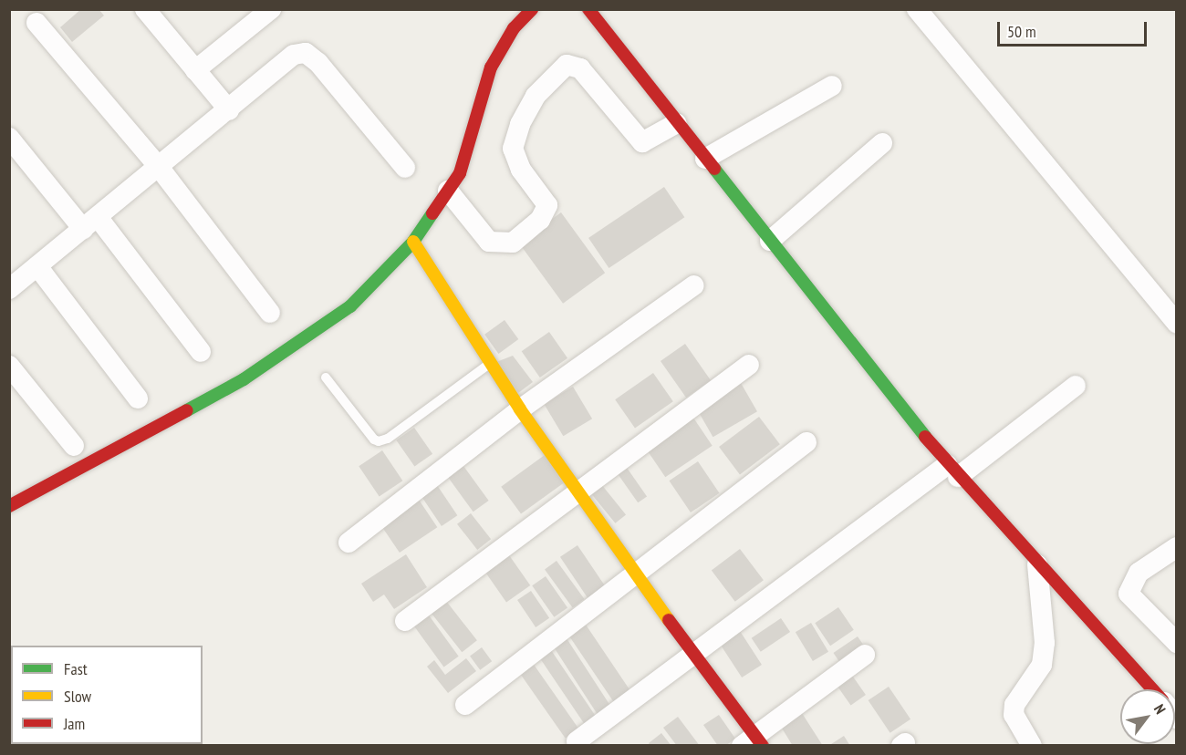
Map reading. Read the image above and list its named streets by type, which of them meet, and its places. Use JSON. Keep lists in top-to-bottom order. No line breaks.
{"legend":["Fast","Slow","Jam"],"scale_bar":"50 m","north":"top right"}
